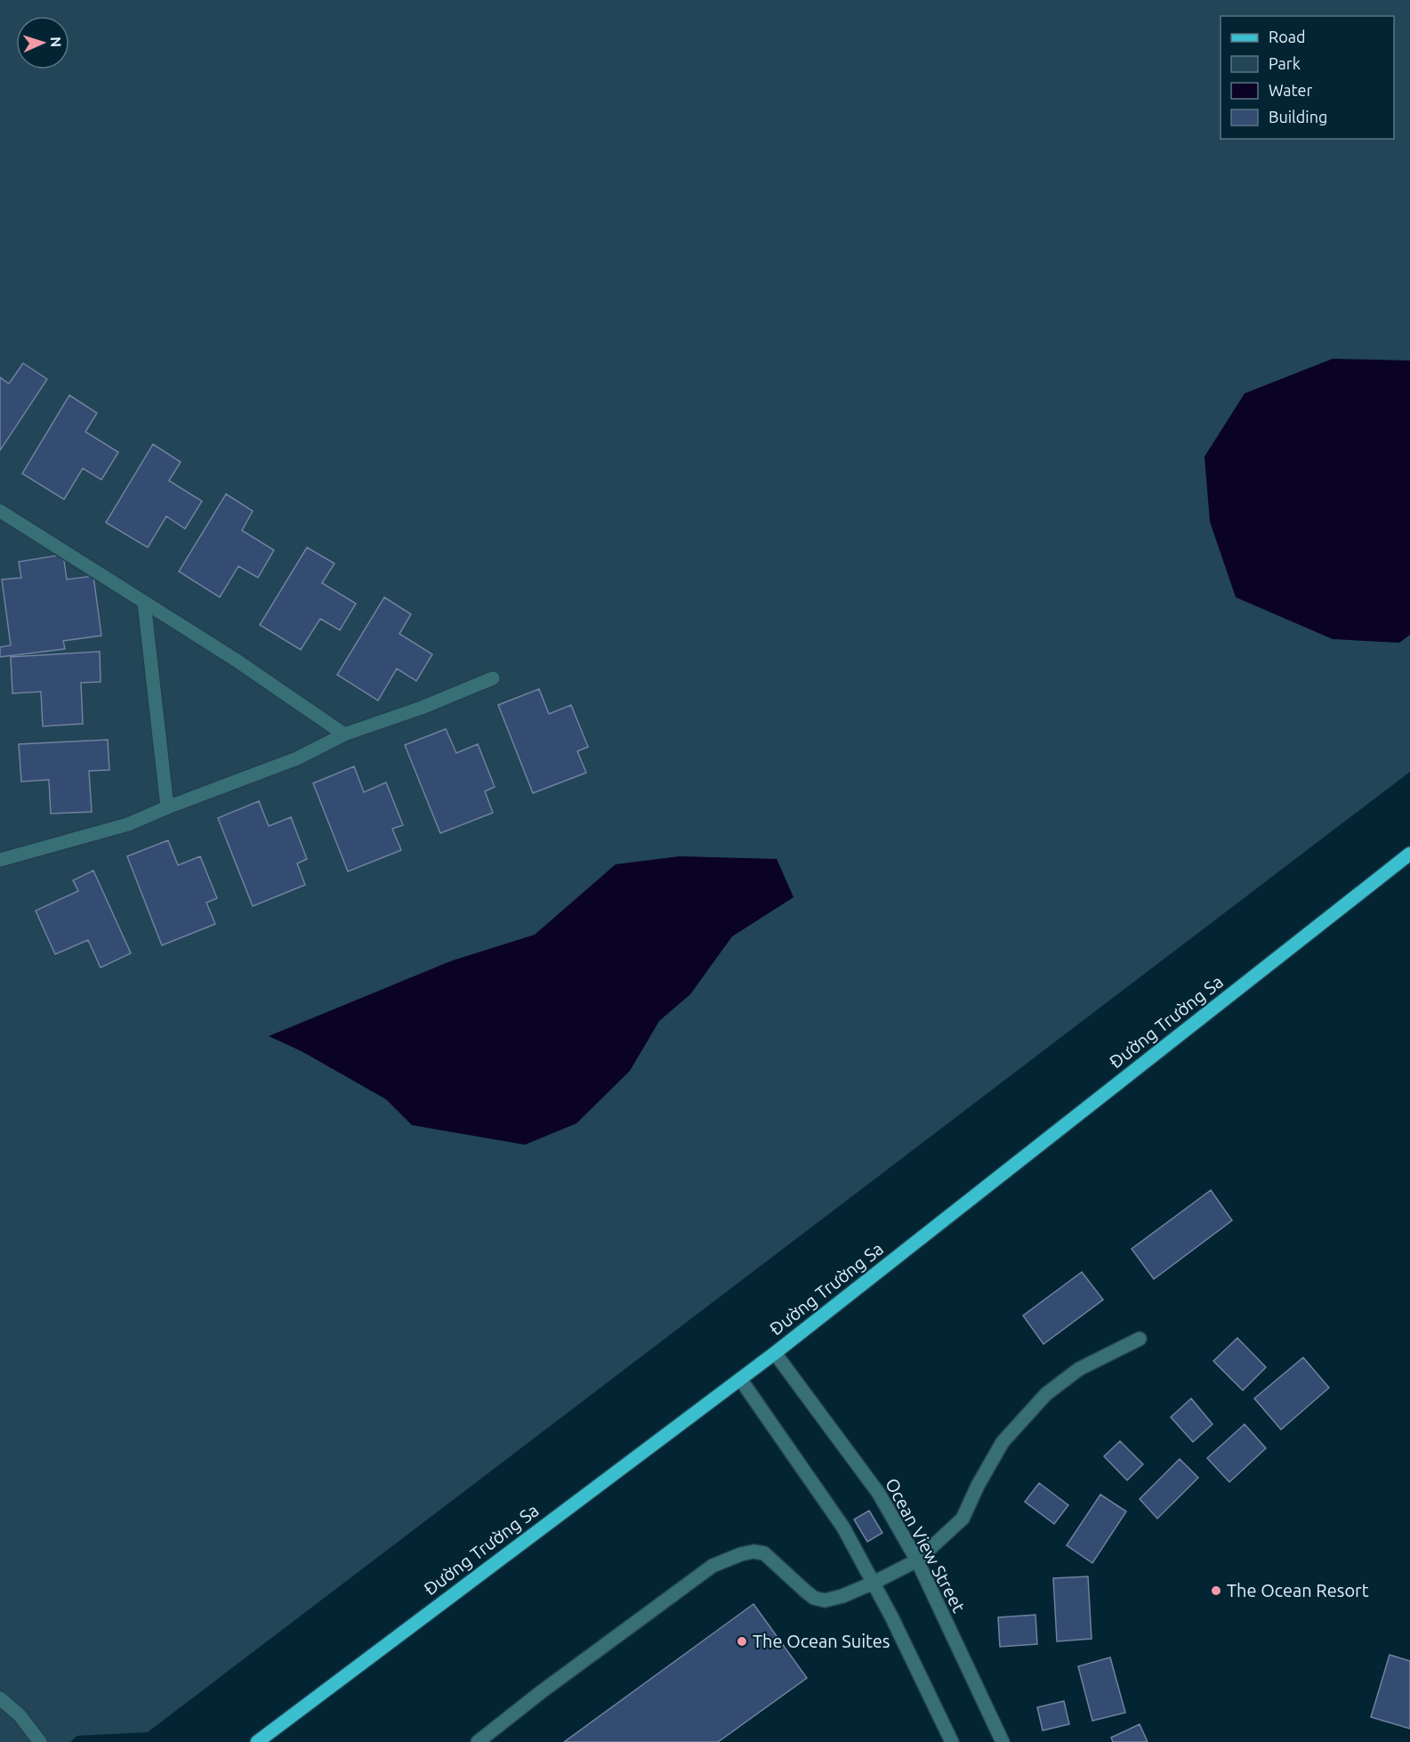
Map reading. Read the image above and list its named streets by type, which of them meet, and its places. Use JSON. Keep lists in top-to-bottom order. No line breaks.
{"streets":{"main road":["Đường Trường Sa"],"street":["Ocean View Street"]},"crossings":[["Đường Trường Sa","Ocean View Street"]],"places":["The Ocean Resort","The Ocean Suites"],"legend":["Road","Park","Water","Building"],"north":"right"}
